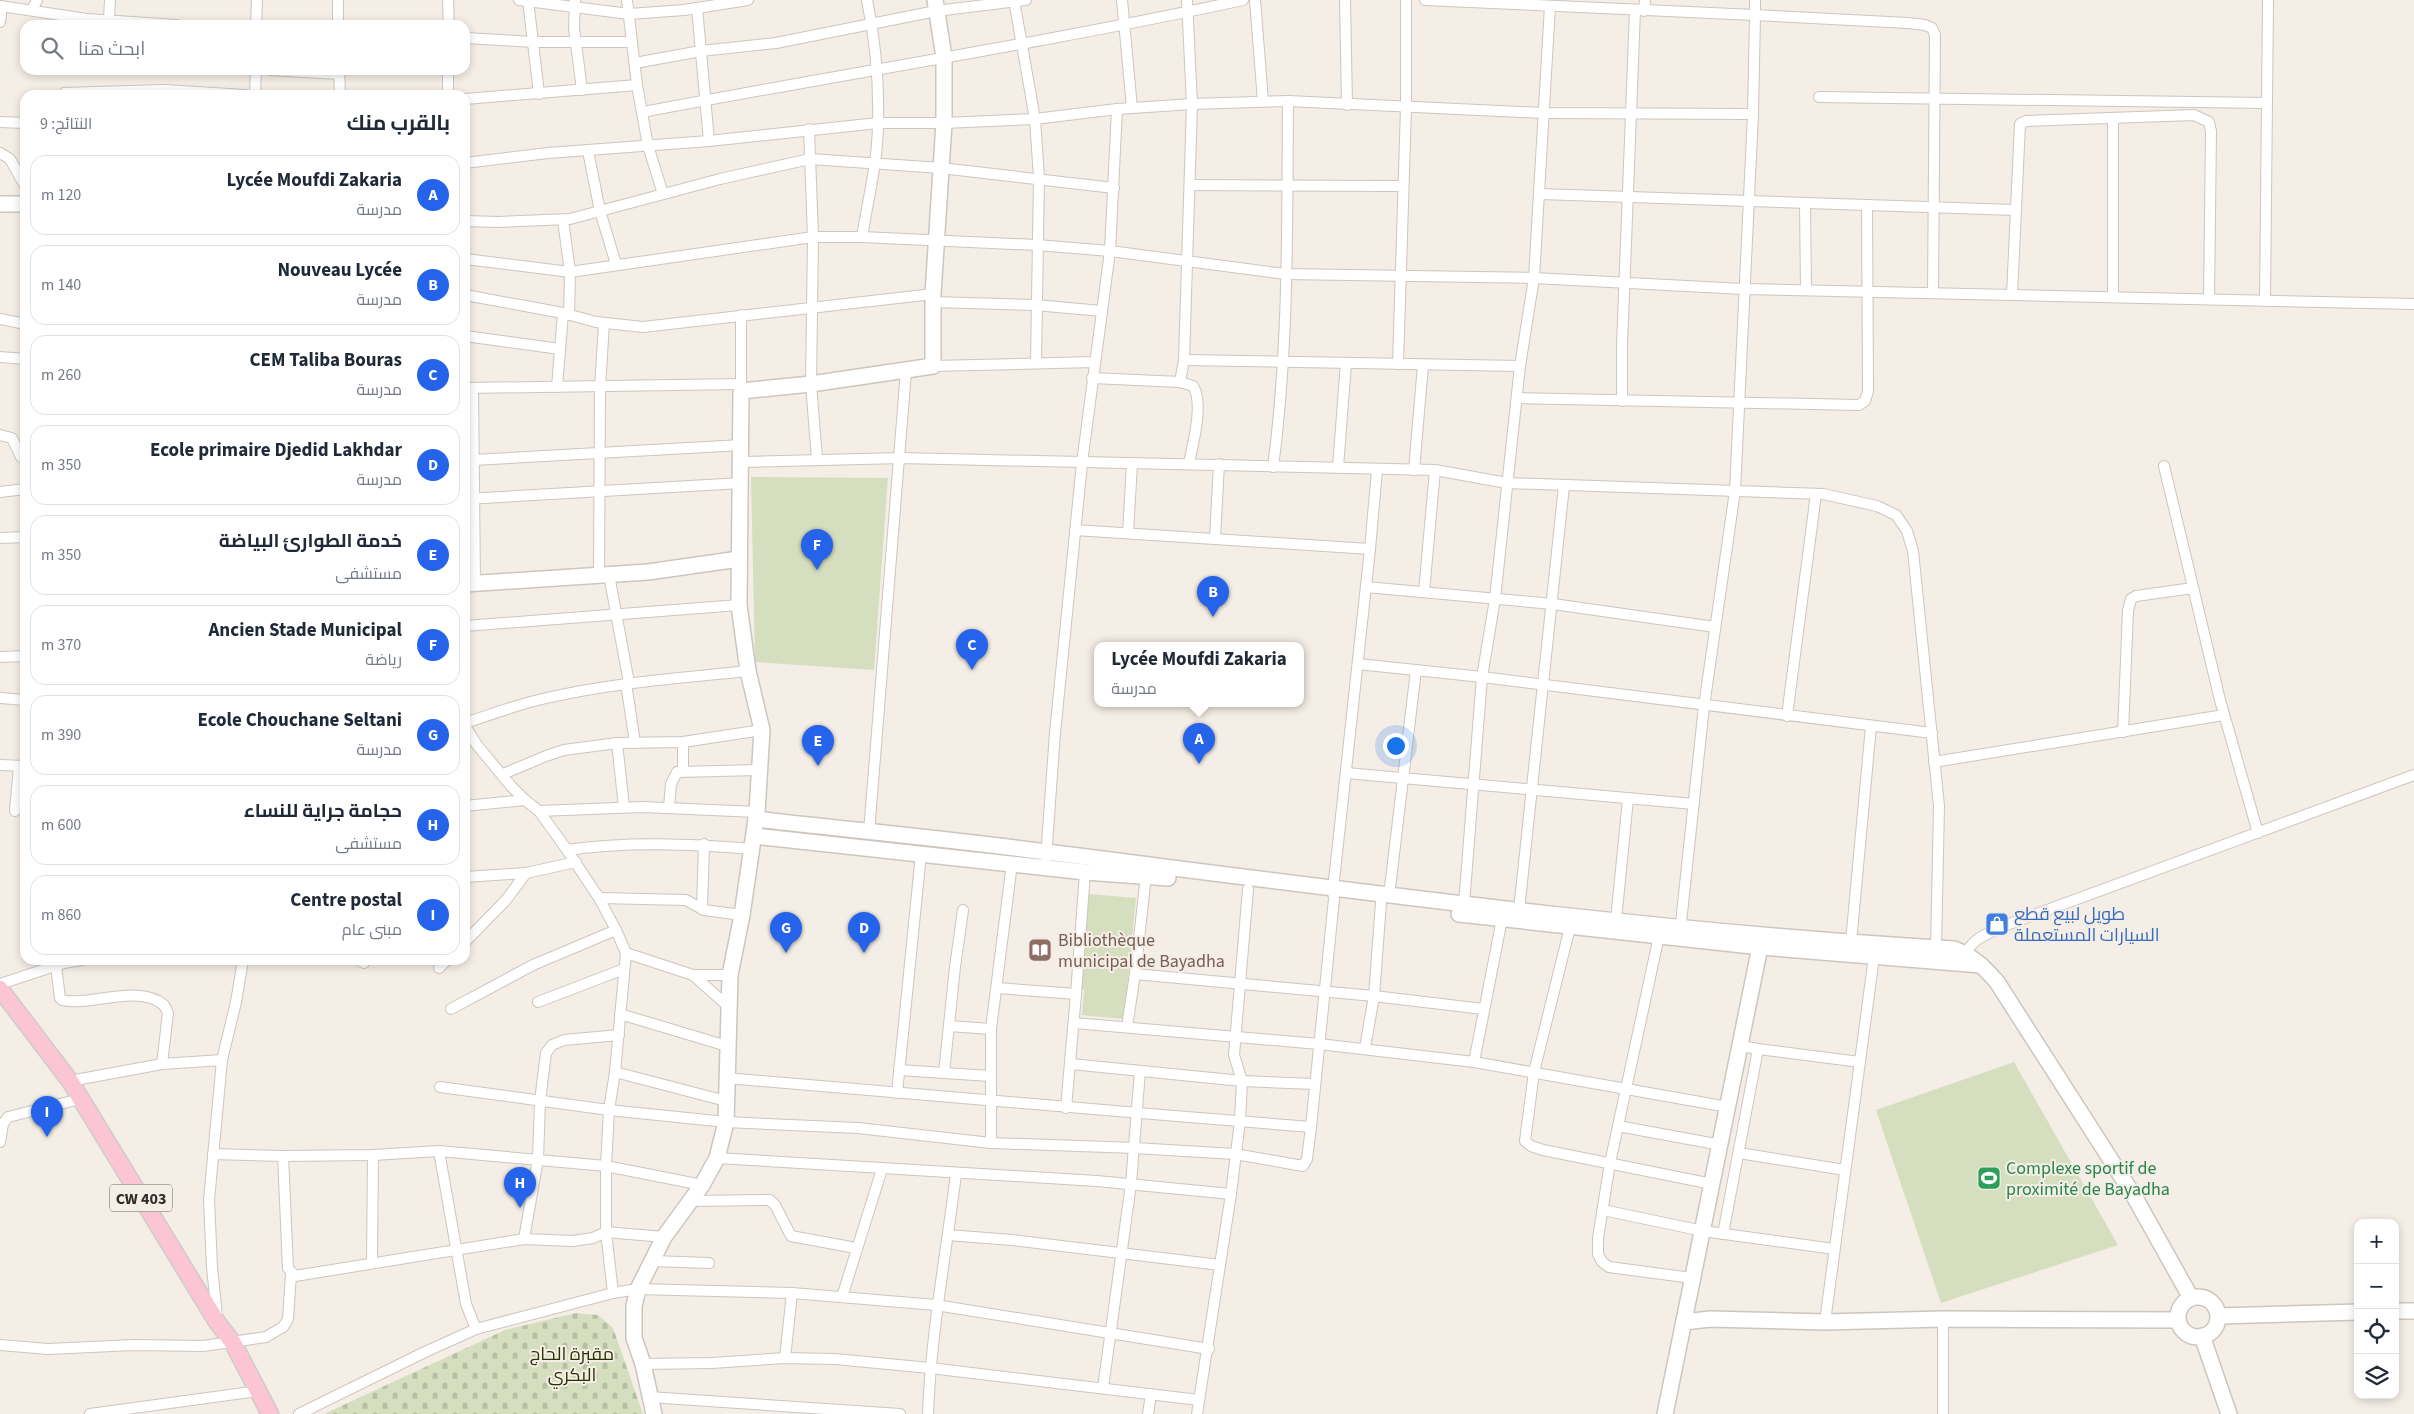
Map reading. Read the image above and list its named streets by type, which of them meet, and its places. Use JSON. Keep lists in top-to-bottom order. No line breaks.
{"streets":{"main road":["CW 403"]},"parks":["مقبرة الحاج البكري"],"places":{"shop":["طويل لبيع قطع السيارات المستعملة"],"library":["Bibliothèque municipal de Bayadha"],"sports":["Complexe sportif de proximité de Bayadha"]},"page":{"search":"ابحث هنا","heading":["بالقرب منك","النتائج: 9"],"list":[{"mark":"A","name":"Lycée Moufdi Zakaria","note":"مدرسة","value":"120 m"},{"mark":"B","name":"Nouveau Lycée","note":"مدرسة","value":"140 m"},{"mark":"C","name":"CEM Taliba Bouras","note":"مدرسة","value":"260 m"},{"mark":"D","name":"Ecole primaire Djedid Lakhdar","note":"مدرسة","value":"350 m"},{"mark":"E","name":"خدمة الطوارئ البياضة","note":"مستشفى","value":"350 m"},{"mark":"F","name":"Ancien Stade Municipal","note":"رياضة","value":"370 m"},{"mark":"G","name":"Ecole Chouchane Seltani","note":"مدرسة","value":"390 m"},{"mark":"H","name":"حجامة جراية للنساء","note":"مستشفى","value":"600 m"},{"mark":"I","name":"Centre postal","note":"مبنى عام","value":"860 m"}],"pins":["F","B","C","A","E","D","G","I","H"],"popup":["Lycée Moufdi Zakaria","مدرسة"],"map_buttons":["+","−"]}}
